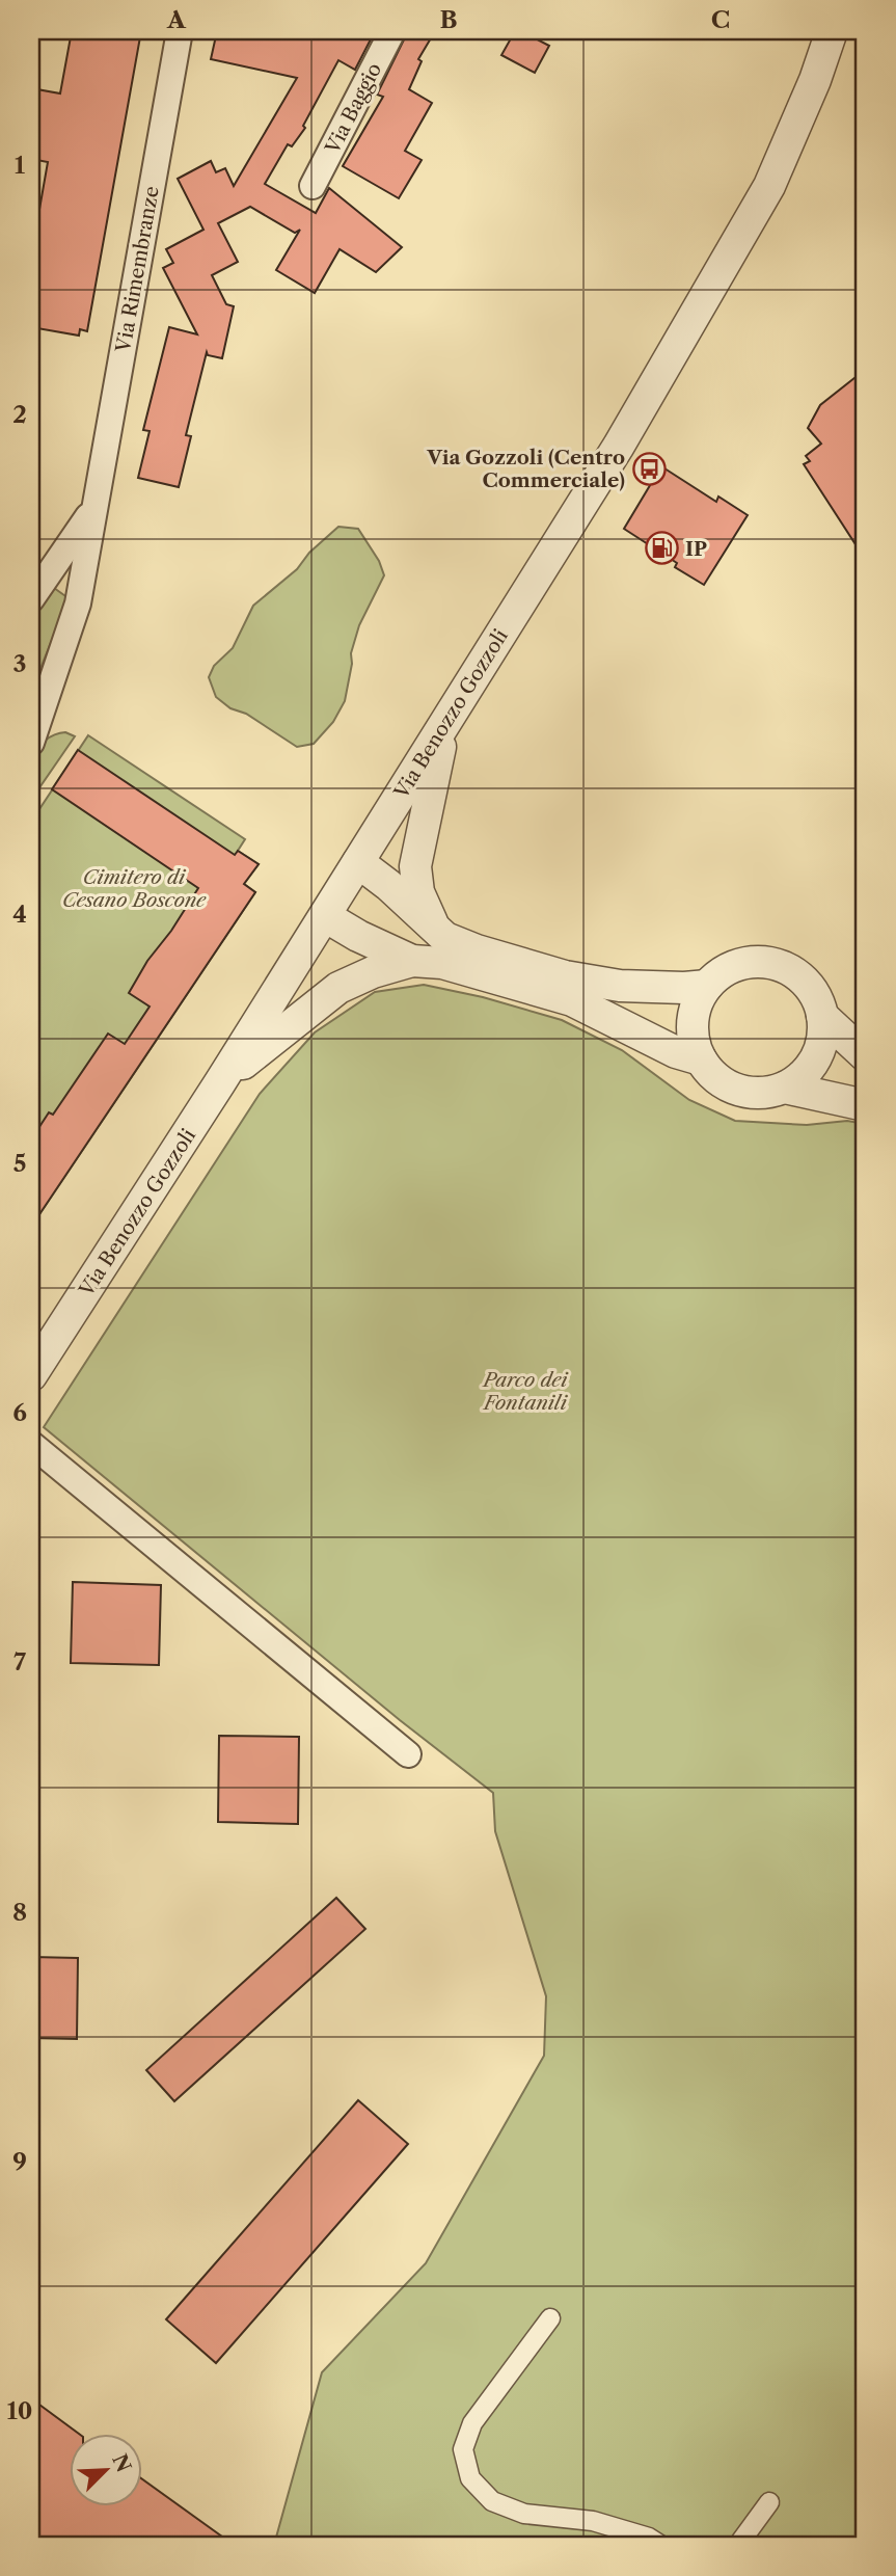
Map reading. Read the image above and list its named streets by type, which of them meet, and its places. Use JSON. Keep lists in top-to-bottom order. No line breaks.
{"streets":{"street":["Via Baggio","Via Rimembranze","Via Benozzo Gozzoli"]},"parks":["Cimitero di Cesano Boscone","Parco dei Fontanili"],"places":{"bus stop":["Via Gozzoli (Centro Commerciale)"],"fuel station":["IP"]},"north":"top right","grid":{"columns":["A","B","C"],"rows":["1","2","3","4","5","6","7","8","9","10"]}}
